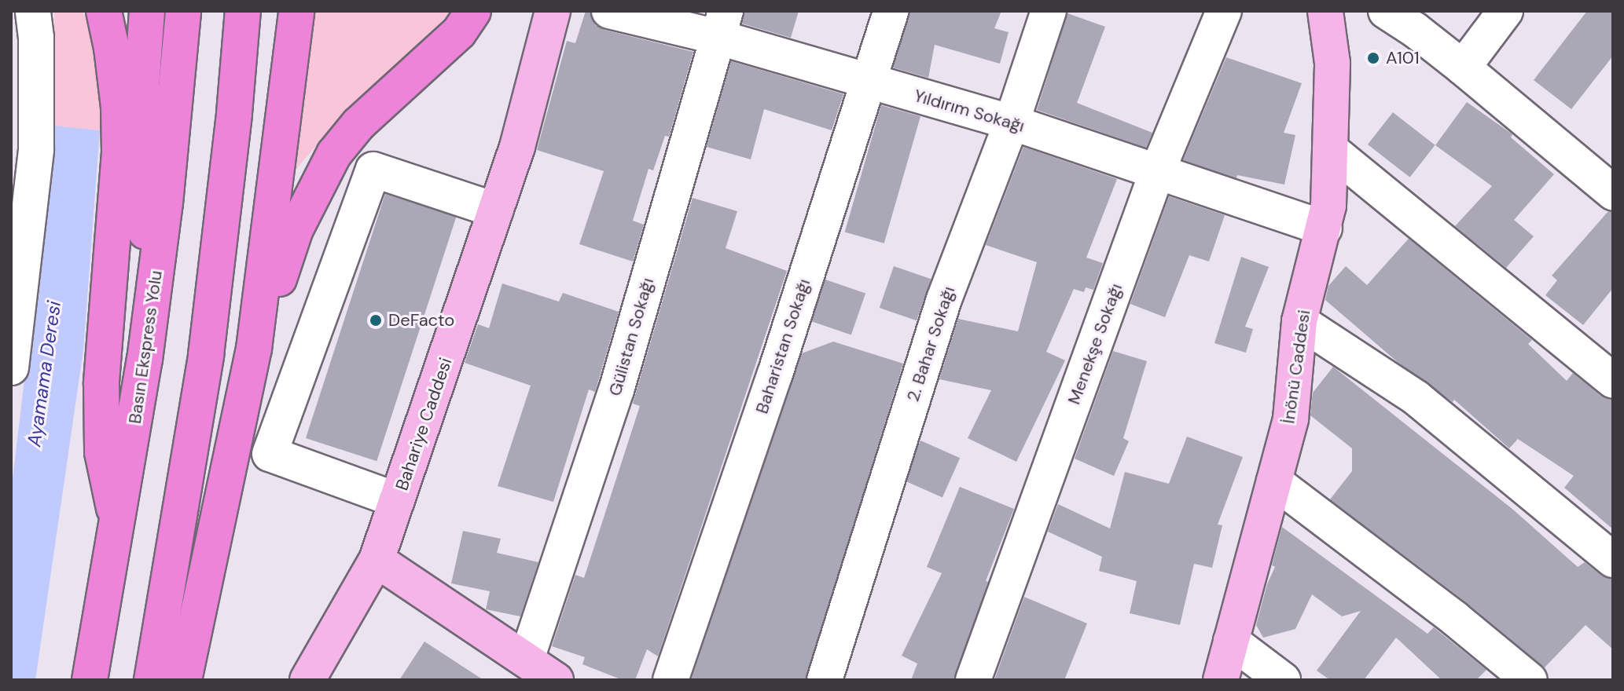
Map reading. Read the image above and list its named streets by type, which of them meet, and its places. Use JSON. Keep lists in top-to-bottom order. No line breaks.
{"streets":{"highway":["Basın Ekspress Yolu"],"main road":["İnönü Caddesi","Bahariye Caddesi"],"street":["Yıldırım Sokağı","Gülistan Sokağı","2. Bahar Sokağı","Menekşe Sokağı","Baharistan Sokağı"]},"crossings":[["Yıldırım Sokağı","Gülistan Sokağı"],["Yıldırım Sokağı","2. Bahar Sokağı"],["Yıldırım Sokağı","Menekşe Sokağı"],["Yıldırım Sokağı","Baharistan Sokağı"],["Yıldırım Sokağı","İnönü Caddesi"]],"water":["Ayamama Deresi"],"places":["A101","DeFacto"]}
